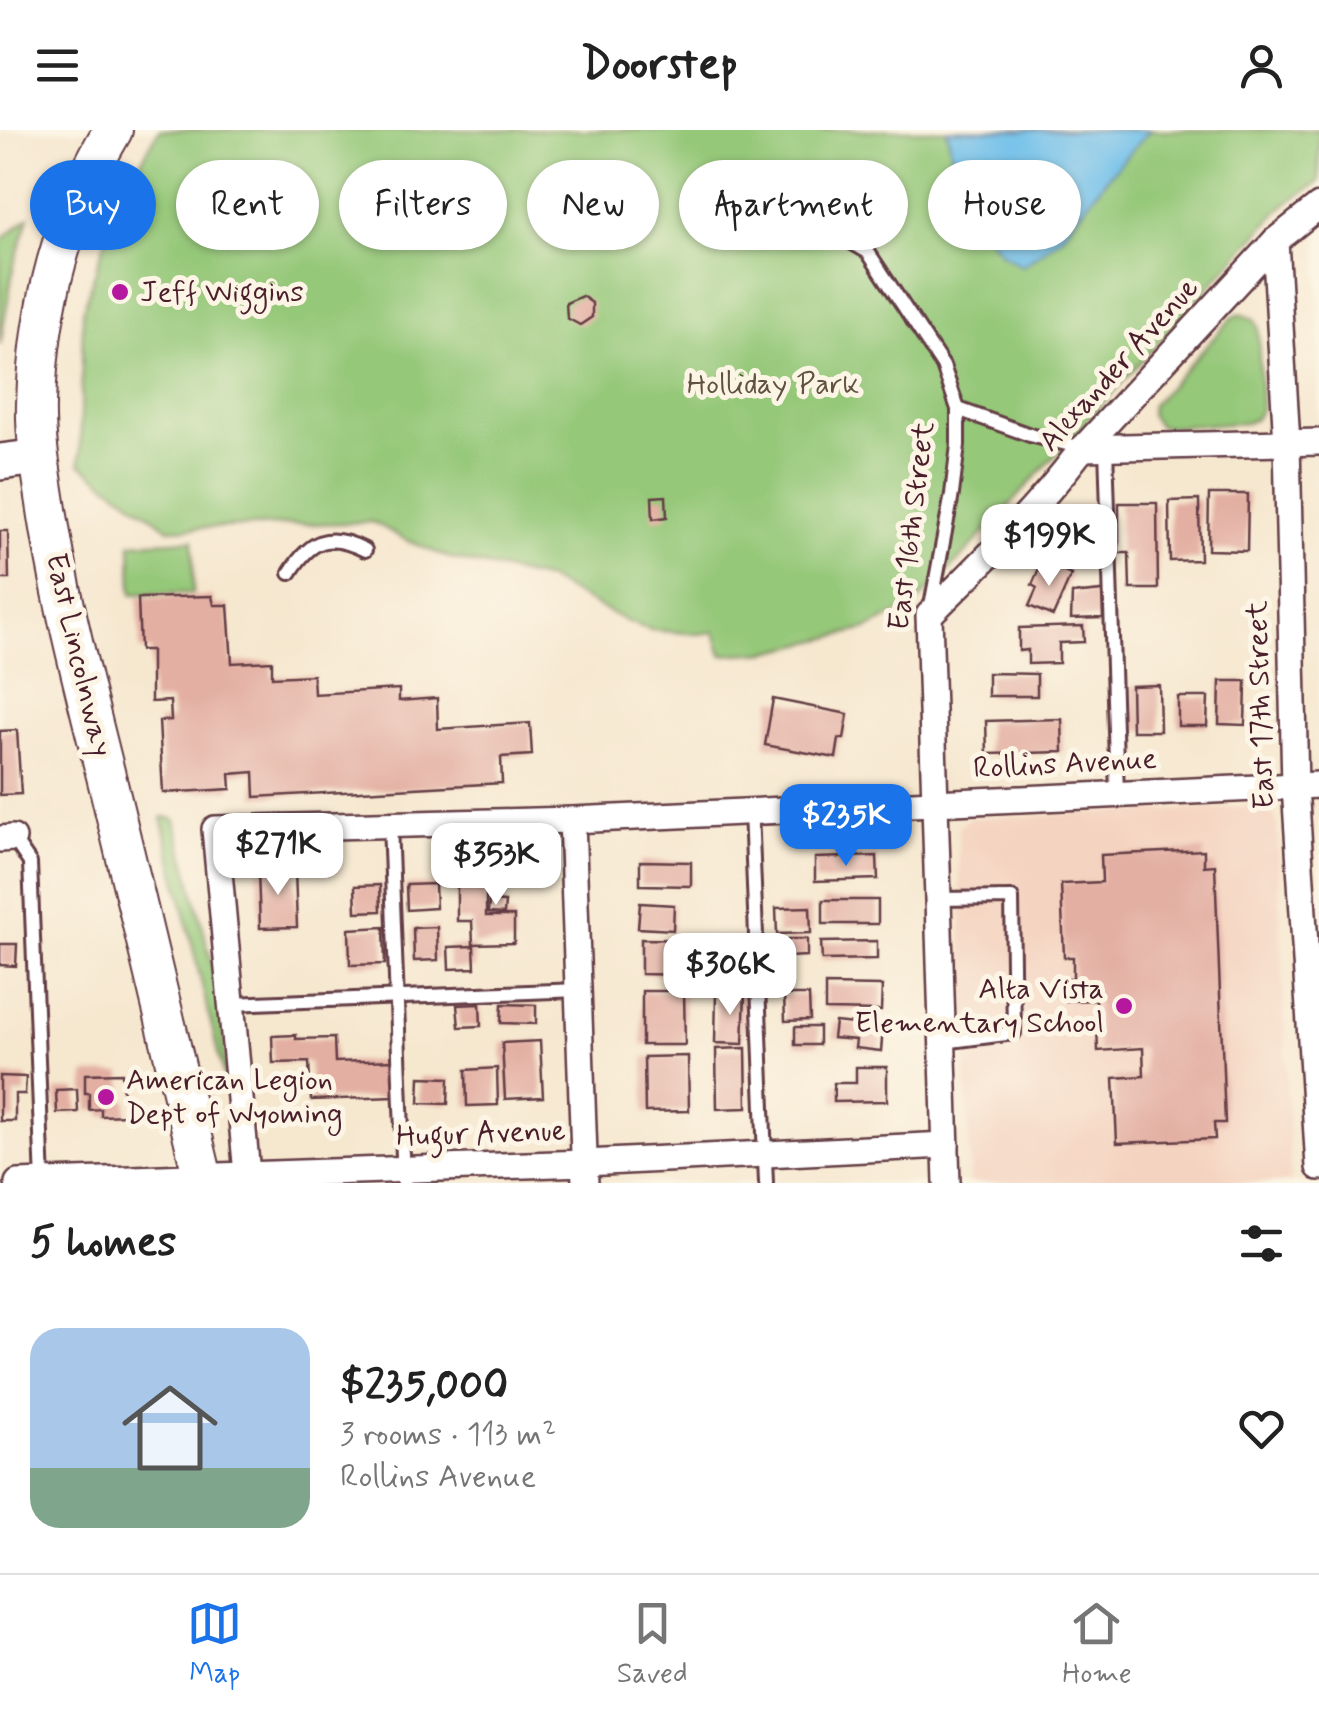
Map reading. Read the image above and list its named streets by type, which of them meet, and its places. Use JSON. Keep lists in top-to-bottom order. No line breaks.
{"streets":{"main road":["East Lincolnway"],"street":["Alexander Avenue","East 16th Street","East 17th Street","Rollins Avenue","Hugur Avenue"]},"crossings":[["Alexander Avenue","East 16th Street"],["Alexander Avenue","East 17th Street"],["East 16th Street","Rollins Avenue"],["East 16th Street","Hugur Avenue"],["East Lincolnway","Hugur Avenue"],["East 17th Street","Rollins Avenue"]],"parks":["Holliday Park"],"places":["Jeff Wiggins","Alta Vista Elementary School","American Legion Dept of Wyoming"],"page":{"header":"Doorstep","chip":["Buy","Rent","Filters","New","Apartment","House"],"price":["$199K","$235K","$271K","$353K","$306K"],"heading":"5 homes","list":[{"name":"$235,000","note":"3 rooms · 113 m² · Rollins Avenue"}],"tabs":["Map","Saved","Home"]}}
